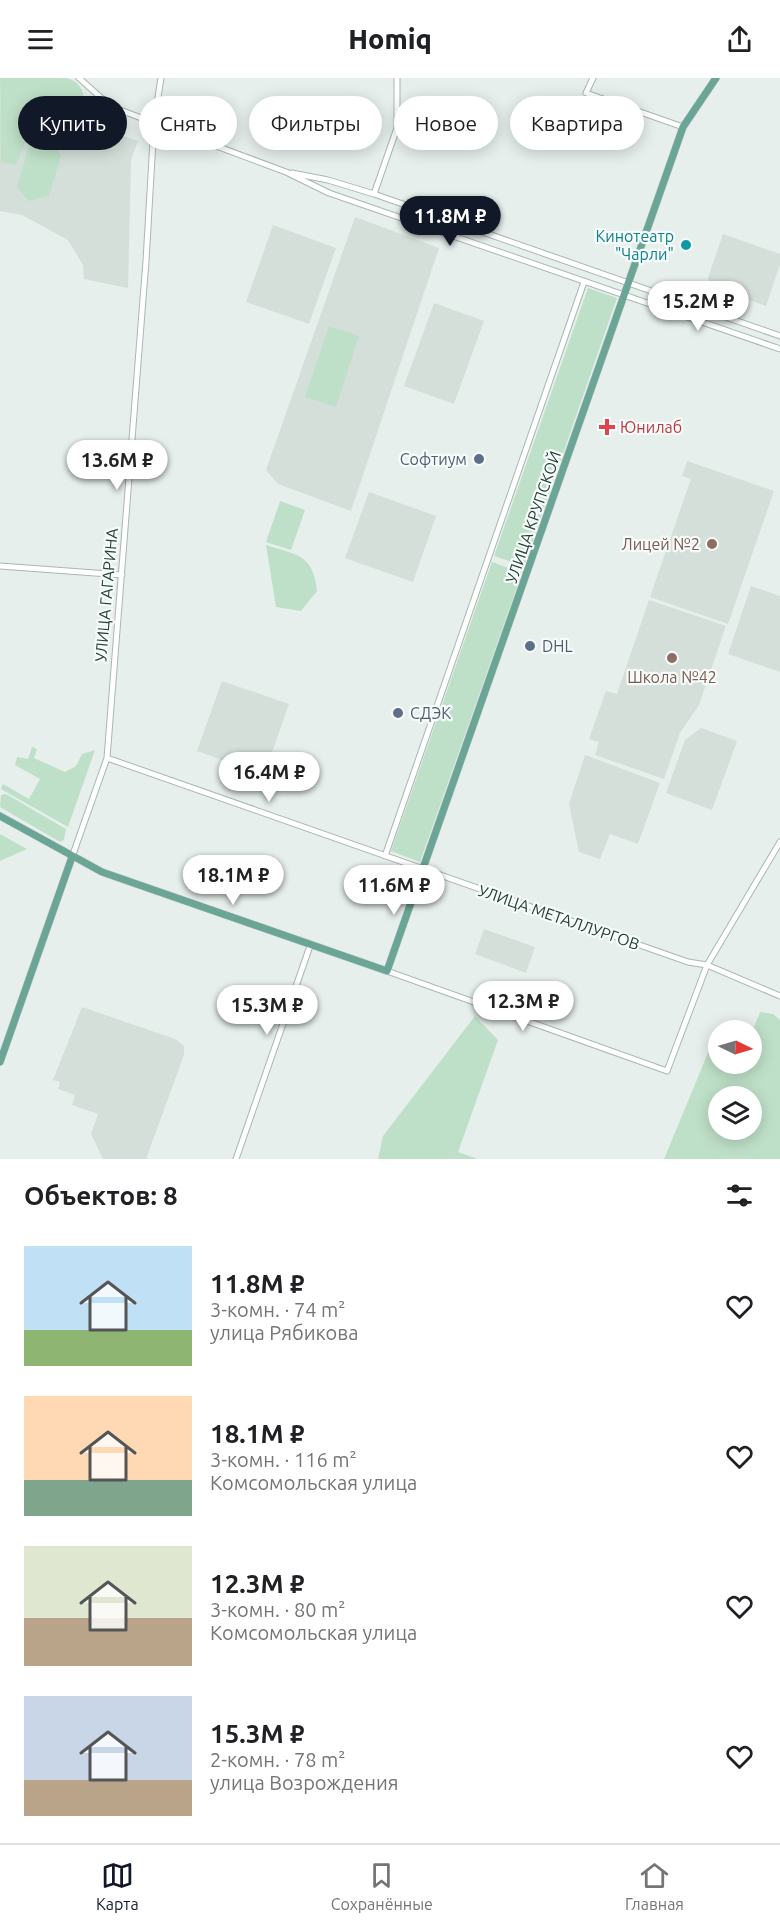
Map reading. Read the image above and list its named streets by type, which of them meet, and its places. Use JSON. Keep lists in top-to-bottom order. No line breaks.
{"streets":{"main road":["УЛИЦА КРУПСКОЙ","УЛИЦА ГАГАРИНА"],"street":["УЛИЦА МЕТАЛЛУРГОВ"]},"crossings":[["УЛИЦА КРУПСКОЙ","УЛИЦА МЕТАЛЛУРГОВ"],["УЛИЦА ГАГАРИНА","УЛИЦА МЕТАЛЛУРГОВ"]],"places":{"other":["Кинотеатр \"Чарли\"","Софтиум","Лицей №2","DHL","Школа №42","СДЭК"],"health":["Юнилаб"]},"north":"right","page":{"header":"Homiq","chip":["Купить","Снять","Фильтры","Новое","Квартира"],"price":["11.8M ₽","15.2M ₽","13.6M ₽","16.4M ₽","18.1M ₽","11.6M ₽","12.3M ₽","15.3M ₽"],"heading":"Объектов: 8","list":[{"name":"11.8M ₽","note":"3-комн. · 74 m² · улица Рябикова"},{"name":"18.1M ₽","note":"3-комн. · 116 m² · Комсомольская улица"},{"name":"12.3M ₽","note":"3-комн. · 80 m² · Комсомольская улица"},{"name":"15.3M ₽","note":"2-комн. · 78 m² · улица Возрождения"}],"tabs":["Карта","Сохранённые","Главная"]}}
